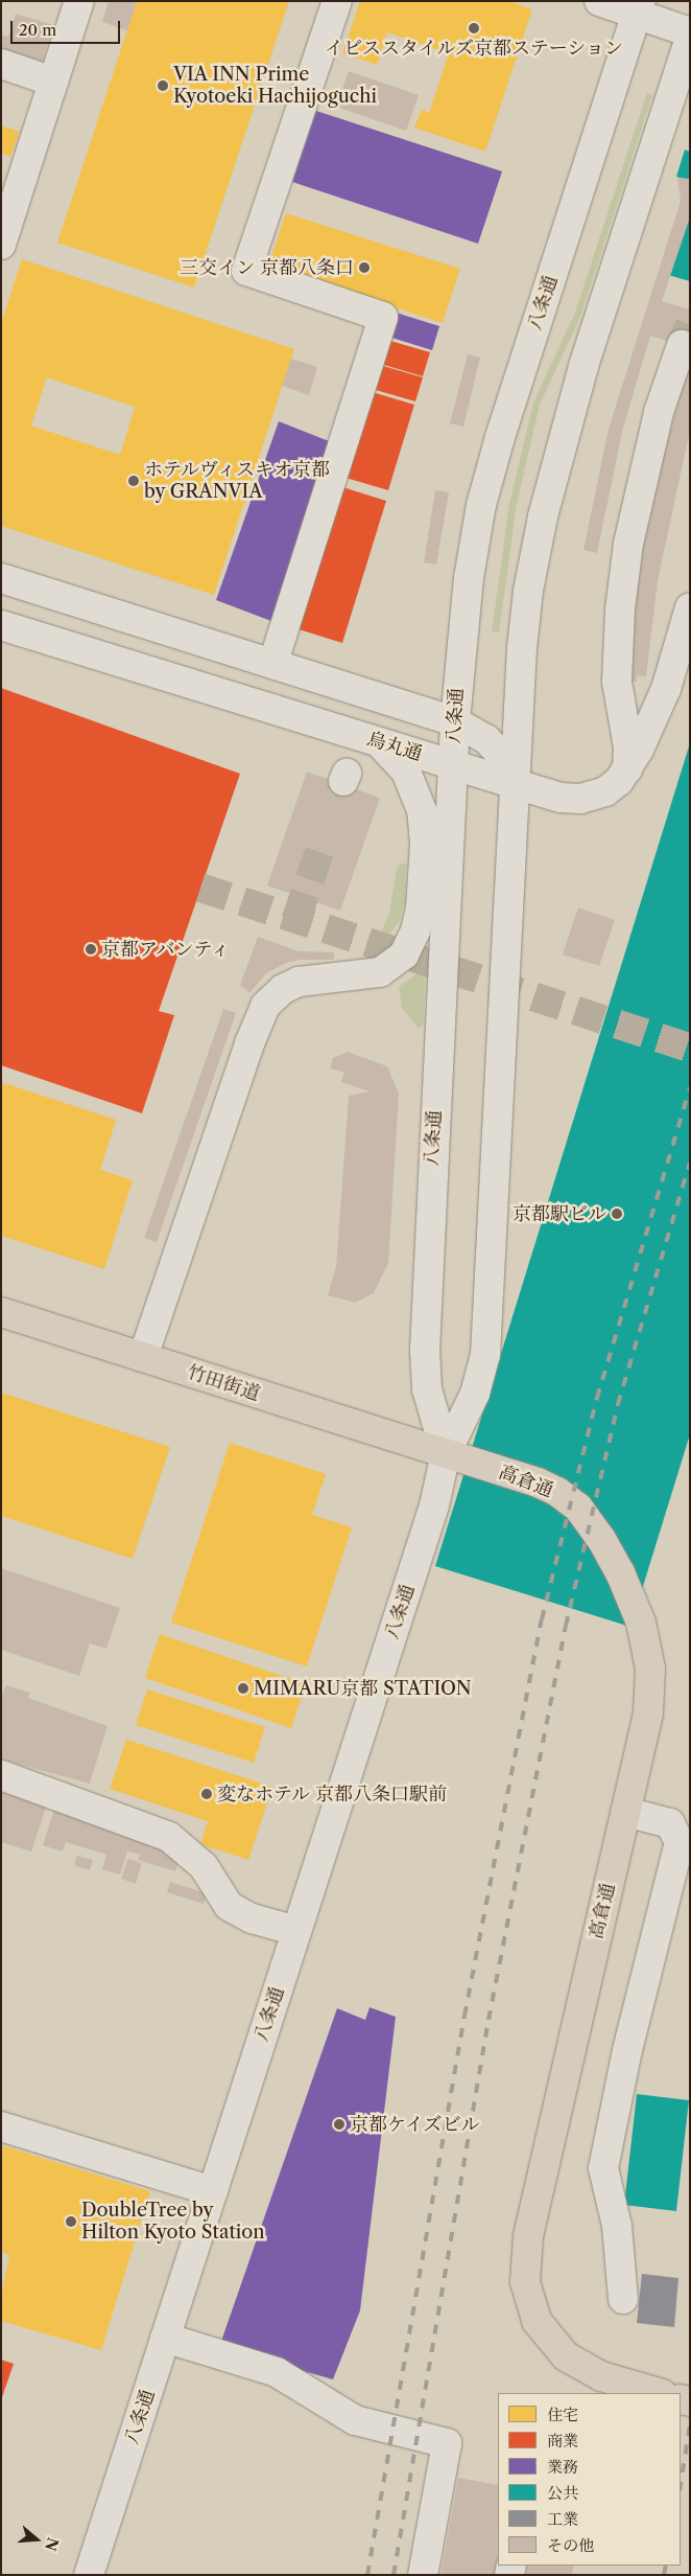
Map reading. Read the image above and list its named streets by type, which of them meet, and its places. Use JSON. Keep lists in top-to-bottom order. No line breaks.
{"streets":{"main road":["竹田街道","高倉通"],"street":["八条通","烏丸通"]},"crossings":[["八条通","烏丸通"],["八条通","竹田街道"],["八条通","高倉通"],["竹田街道","高倉通"]],"places":["イビススタイルズ京都ステーション","VIA INN Prime Kyotoeki Hachijoguchi","三交イン 京都八条口","ホテルヴィスキオ京都 by GRANVIA","京都アバンティ","京都駅ビル","MIMARU京都 STATION","変なホテル 京都八条口駅前","京都ケイズビル","DoubleTree by Hilton Kyoto Station"],"legend":["住宅","商業","業務","公共","工業","その他"],"scale_bar":"20 m","north":"right"}
